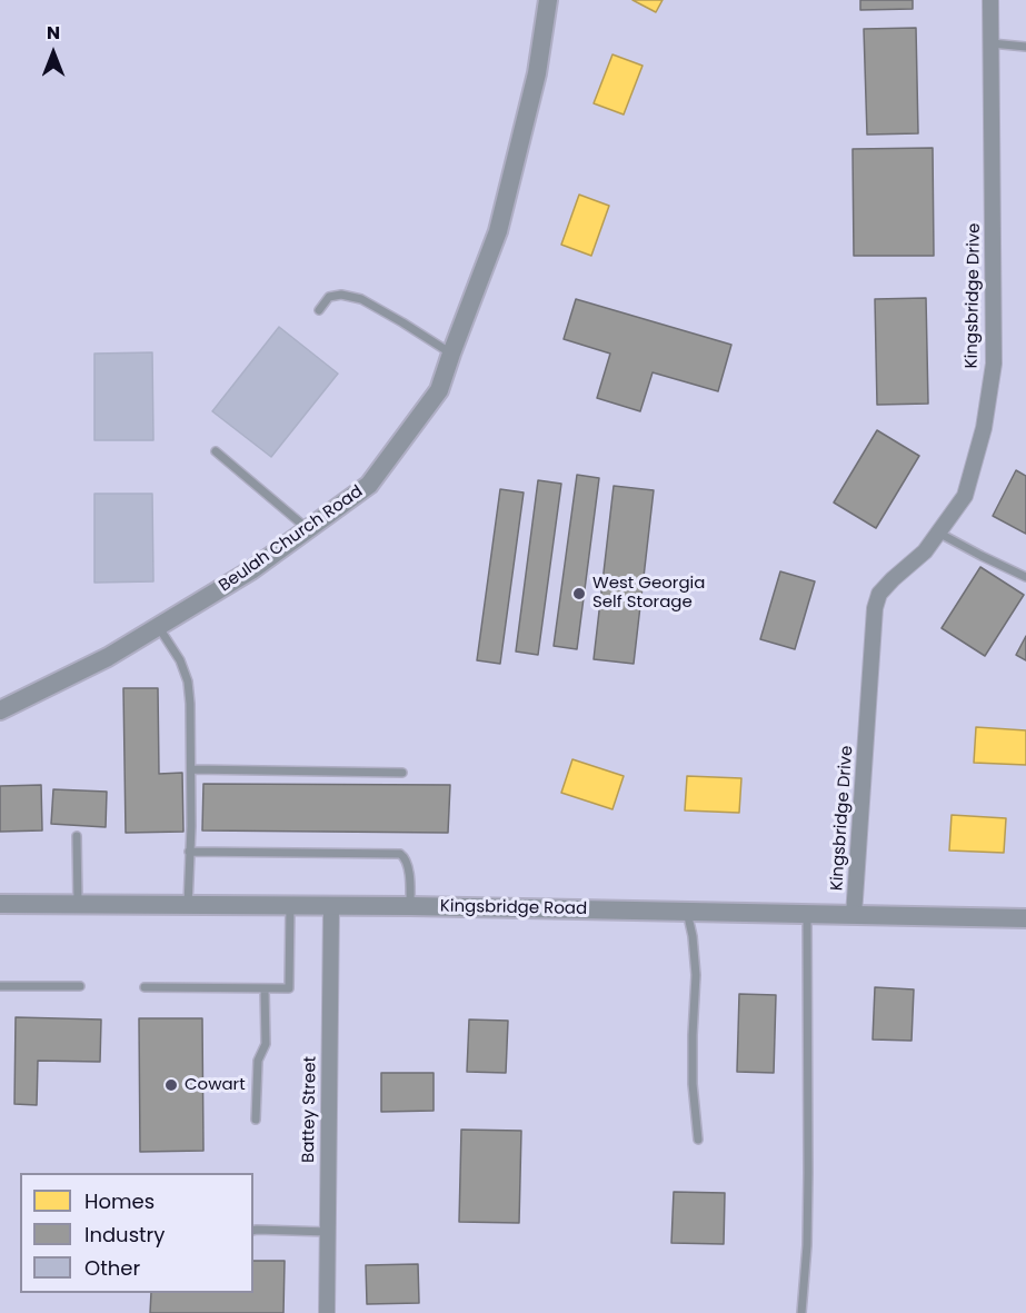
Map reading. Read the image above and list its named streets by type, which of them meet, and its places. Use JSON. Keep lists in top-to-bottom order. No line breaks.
{"streets":{"street":["Kingsbridge Drive","Beulah Church Road","Kingsbridge Road","Battey Street"]},"crossings":[["Kingsbridge Drive","Kingsbridge Road"],["Kingsbridge Road","Battey Street"]],"places":["West Georgia Self Storage","Cowart"],"legend":["Homes","Industry","Other"],"north":"top"}
